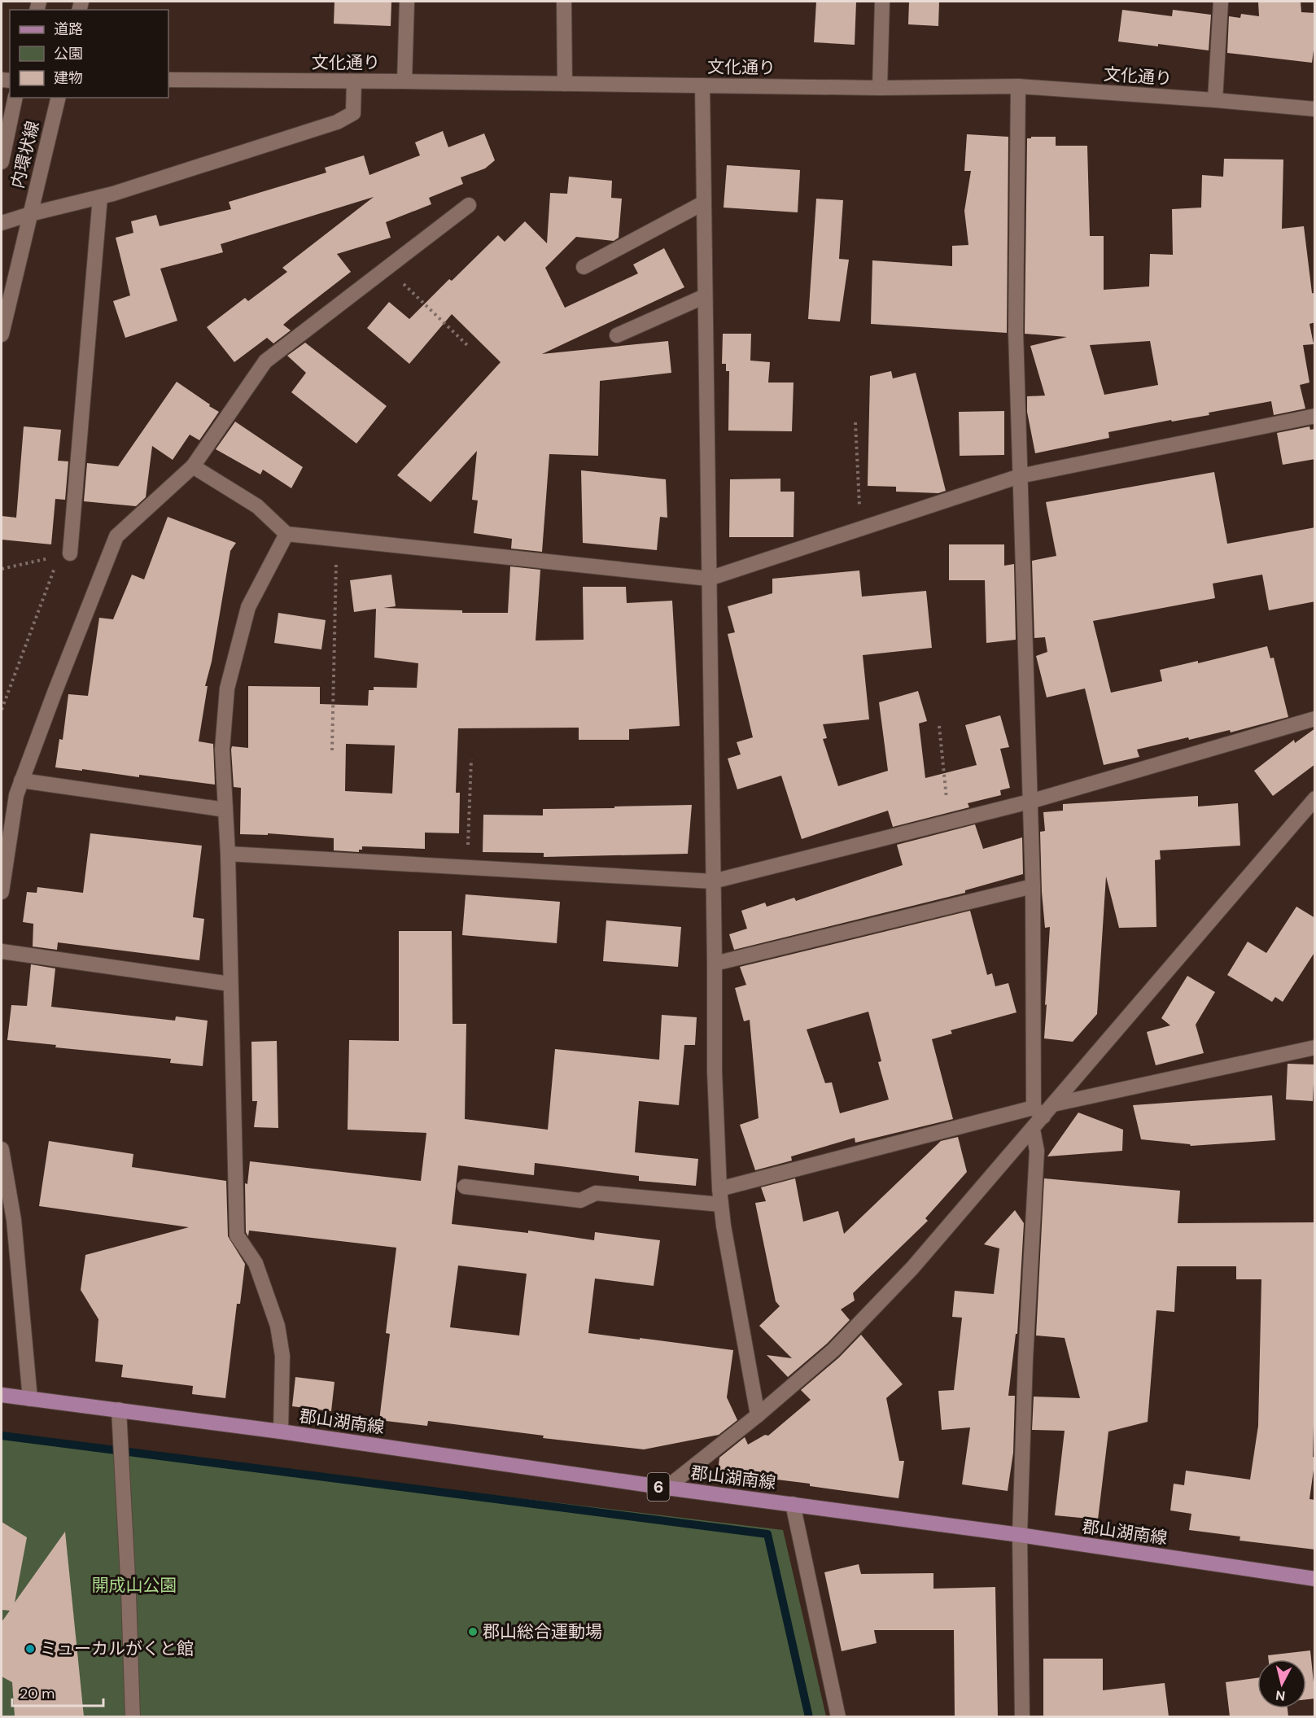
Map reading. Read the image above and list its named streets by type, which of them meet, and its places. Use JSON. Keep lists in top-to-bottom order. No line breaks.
{"streets":{"main road":["郡山湖南線","6"],"street":["文化通り","内環状線"]},"parks":["開成山公園"],"places":["郡山総合運動場","ミューカルがくと館"],"legend":["道路","公園","建物"],"scale_bar":"20 m","north":"bottom"}
